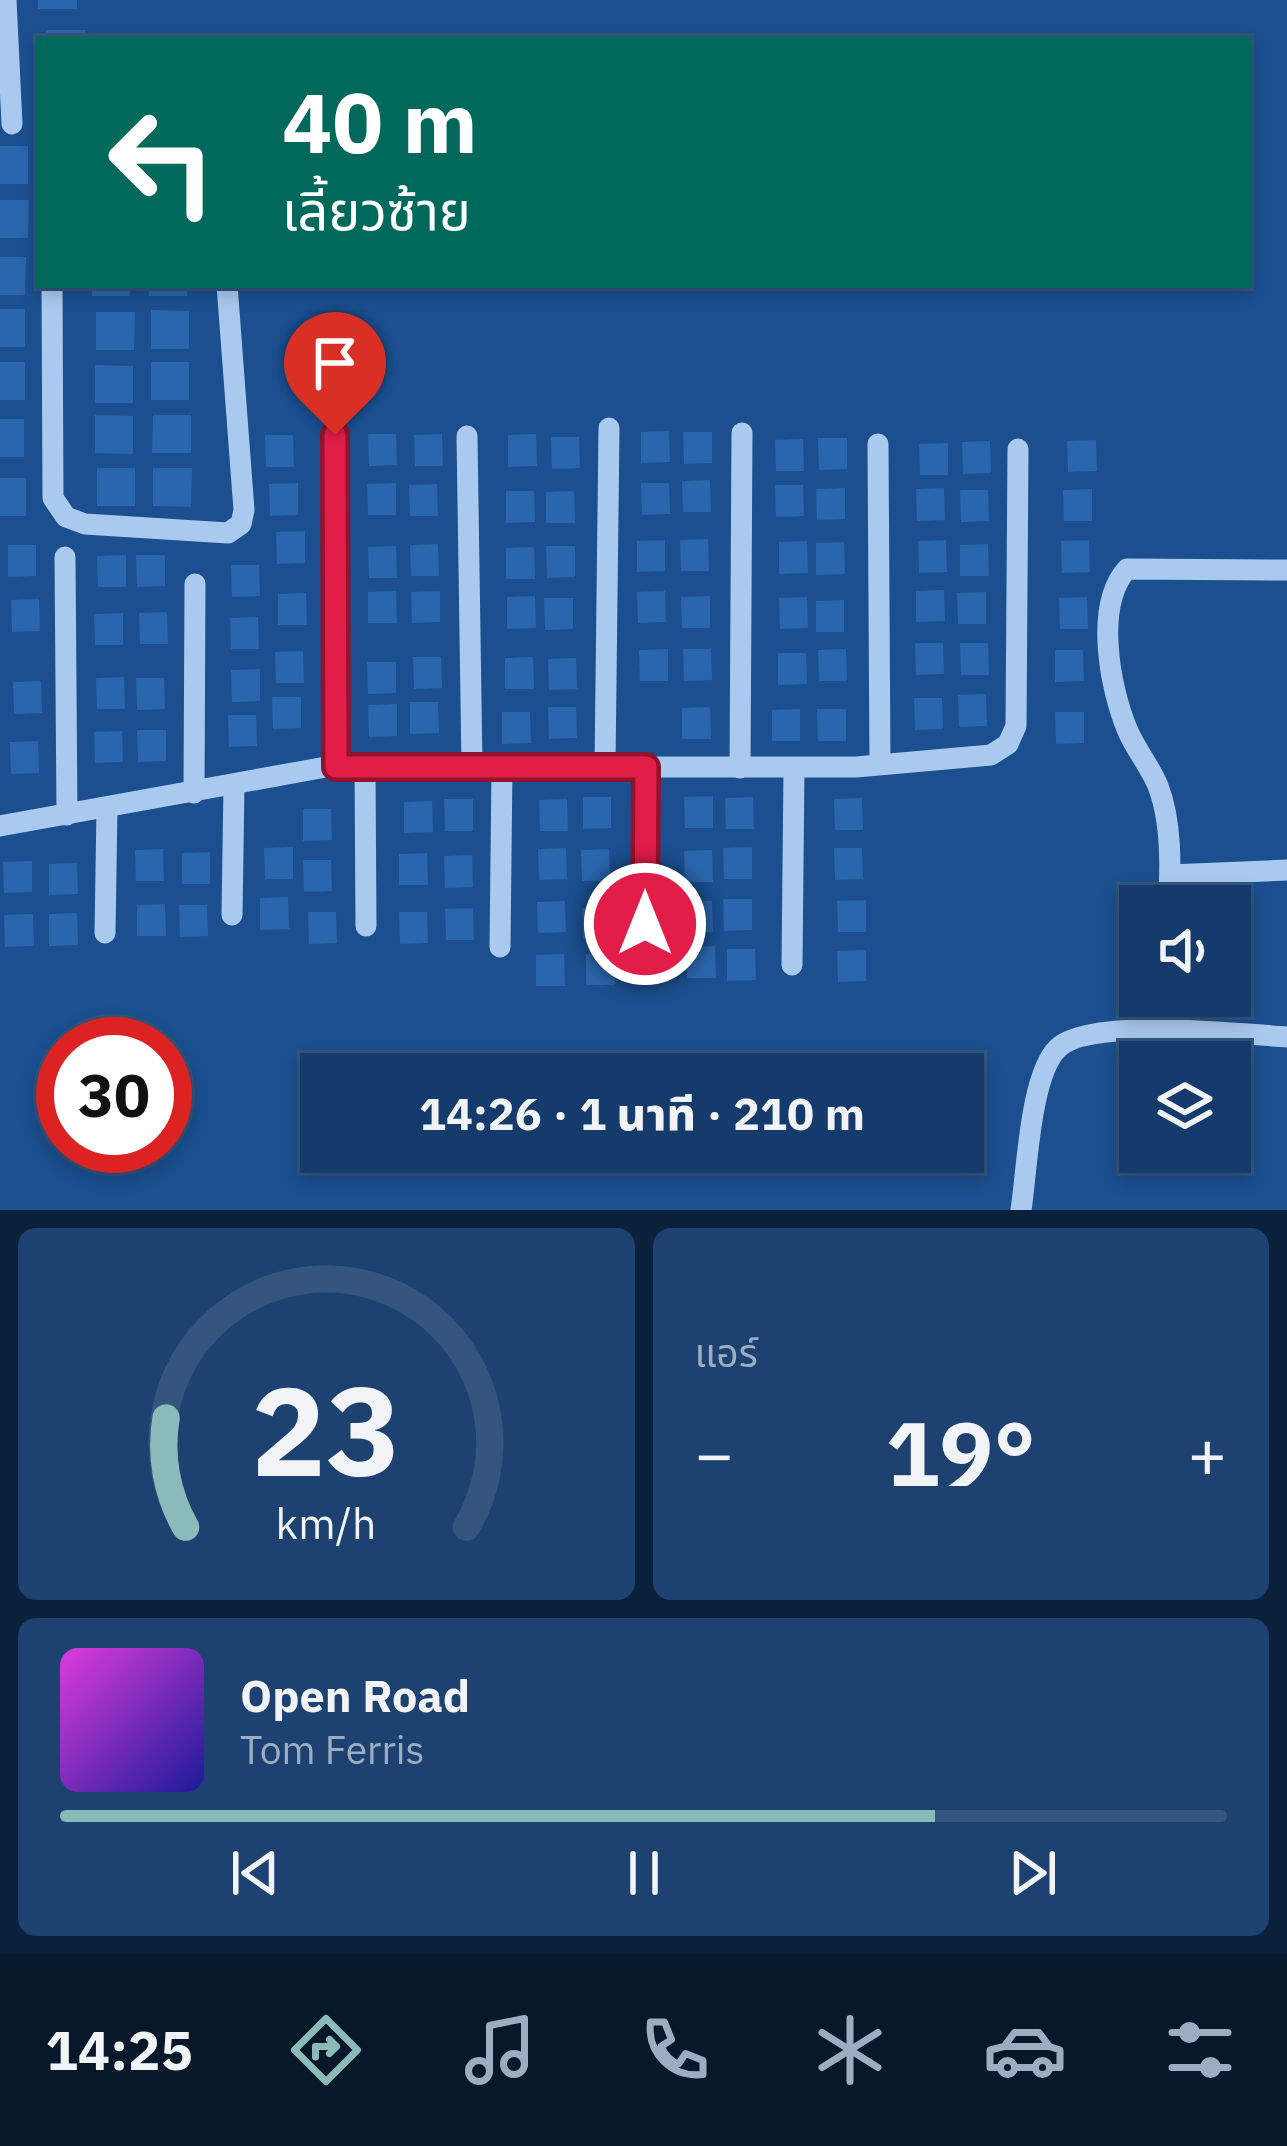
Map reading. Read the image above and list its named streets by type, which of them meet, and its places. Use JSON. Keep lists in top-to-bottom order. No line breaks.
{"page":{"turn":["40 m","เลี้ยวซ้าย"],"limit":"30","trip":"14:26 · 1 นาที · 210 m","tile":"แอร์","heat":["−","19°","+"],"song":["Open Road","Tom Ferris"],"tabs":"14:25","gauge":["23","km/h"]}}
